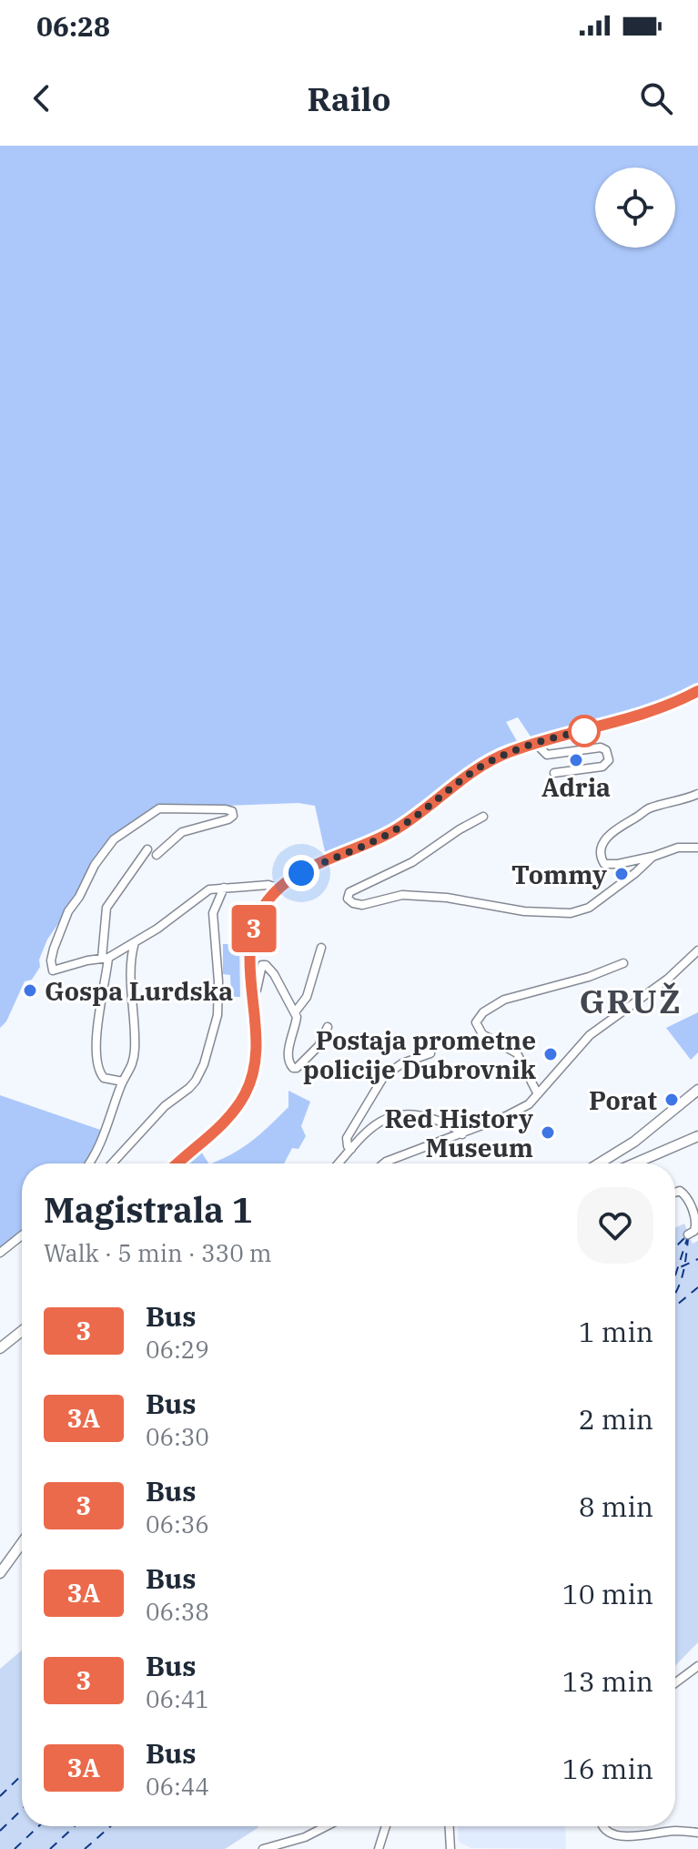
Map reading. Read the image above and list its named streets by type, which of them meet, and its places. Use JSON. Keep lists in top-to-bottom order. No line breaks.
{"districts":["GRUŽ"],"places":["Adria","Tommy","Gospa Lurdska","Postaja prometne policije Dubrovnik","Porat","Red History Museum"],"lines":["bus line 3"],"page":{"status":"06:28","header":"Railo","on_map":"3","heading":["Magistrala 1","Walk · 5 min · 330 m"],"list":[{"mark":"3","name":"Bus","note":"06:29","value":"1 min"},{"mark":"3A","name":"Bus","note":"06:30","value":"2 min"},{"mark":"3","name":"Bus","note":"06:36","value":"8 min"},{"mark":"3A","name":"Bus","note":"06:38","value":"10 min"},{"mark":"3","name":"Bus","note":"06:41","value":"13 min"},{"mark":"3A","name":"Bus","note":"06:44","value":"16 min"}]}}
